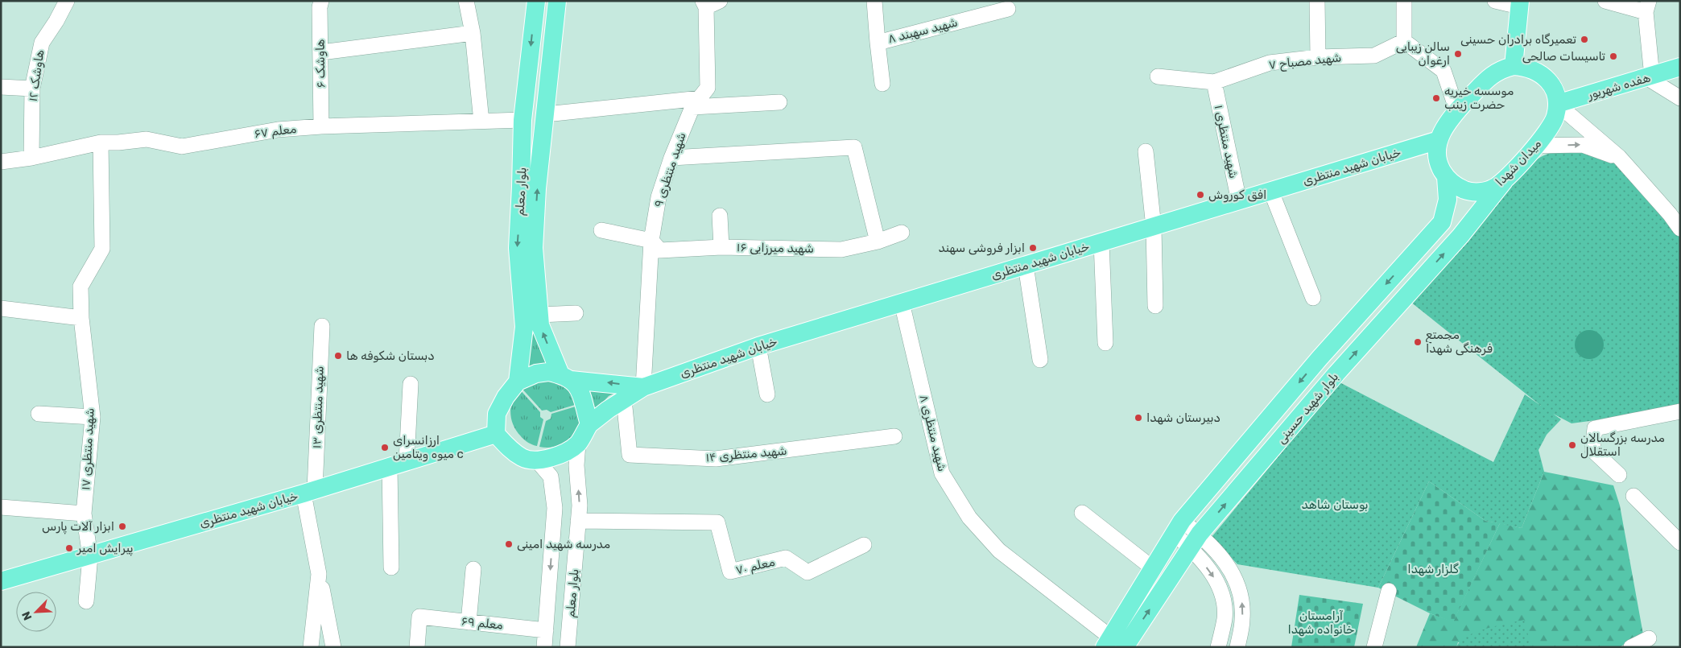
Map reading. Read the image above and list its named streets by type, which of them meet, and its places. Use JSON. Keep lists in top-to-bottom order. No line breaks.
{"streets":{"main road":["هفده شهریور","میدان شهدا","خیابان شهید منتظری","بلوار معلم","بلوار شهید حسینی"],"street":["شهید سهبند ۸","شهید مصباح ۷","هاوشک ۶","هاوشک ۱۲","معلم ۶۷","شهید منتظری ۱","شهید منتظری ۹","شهید میرزایی ۱۶","شهید منتظری ۱۳","شهید منتظری ۸","شهید منتظری ۱۷","شهید منتظری ۱۴","معلم ۷۰","معلم ۶۹"]},"crossings":[["شهید مصباح ۷","شهید منتظری ۱"],["هاوشک ۶","معلم ۶۷"],["هاوشک ۱۲","معلم ۶۷"],["هفده شهریور","میدان شهدا"],["هفده شهریور","خیابان شهید منتظری"],["هفده شهریور","بلوار شهید حسینی"],["معلم ۶۷","بلوار معلم"],["معلم ۶۷","شهید منتظری ۱۷"],["شهید منتظری ۱","خیابان شهید منتظری"],["میدان شهدا","خیابان شهید منتظری"],["میدان شهدا","بلوار شهید حسینی"],["خیابان شهید منتظری","شهید منتظری ۹"],["خیابان شهید منتظری","بلوار معلم"],["خیابان شهید منتظری","شهید منتظری ۱۳"],["خیابان شهید منتظری","بلوار شهید حسینی"],["خیابان شهید منتظری","شهید منتظری ۸"],["خیابان شهید منتظری","شهید منتظری ۱۷"],["شهید منتظری ۹","شهید میرزایی ۱۶"],["بلوار معلم","معلم ۷۰"],["بلوار معلم","معلم ۶۹"],["بلوار شهید حسینی","شهید منتظری ۸"]],"parks":["بوستان شاهد","گلزار شهدا","آرامستان خانواده شهدا"],"places":["تعمیرگاه برادران حسینی","سالن زیبایی ارغوان","تاسیسات صالحی","موسسه خیریه حضرت زینب","افق کوروش","ابزار فروشی سهند","مجمتع فرهنگی شهدا","دبستان شکوفه ها","دبیرستان شهدا","مدرسه بزرگسالان استقلال","ارزانسرای میوه ویتامین c","ابزار آلات پارس","مدرسه شهید امینی","پیرایش امیر"],"north":"bottom left"}
